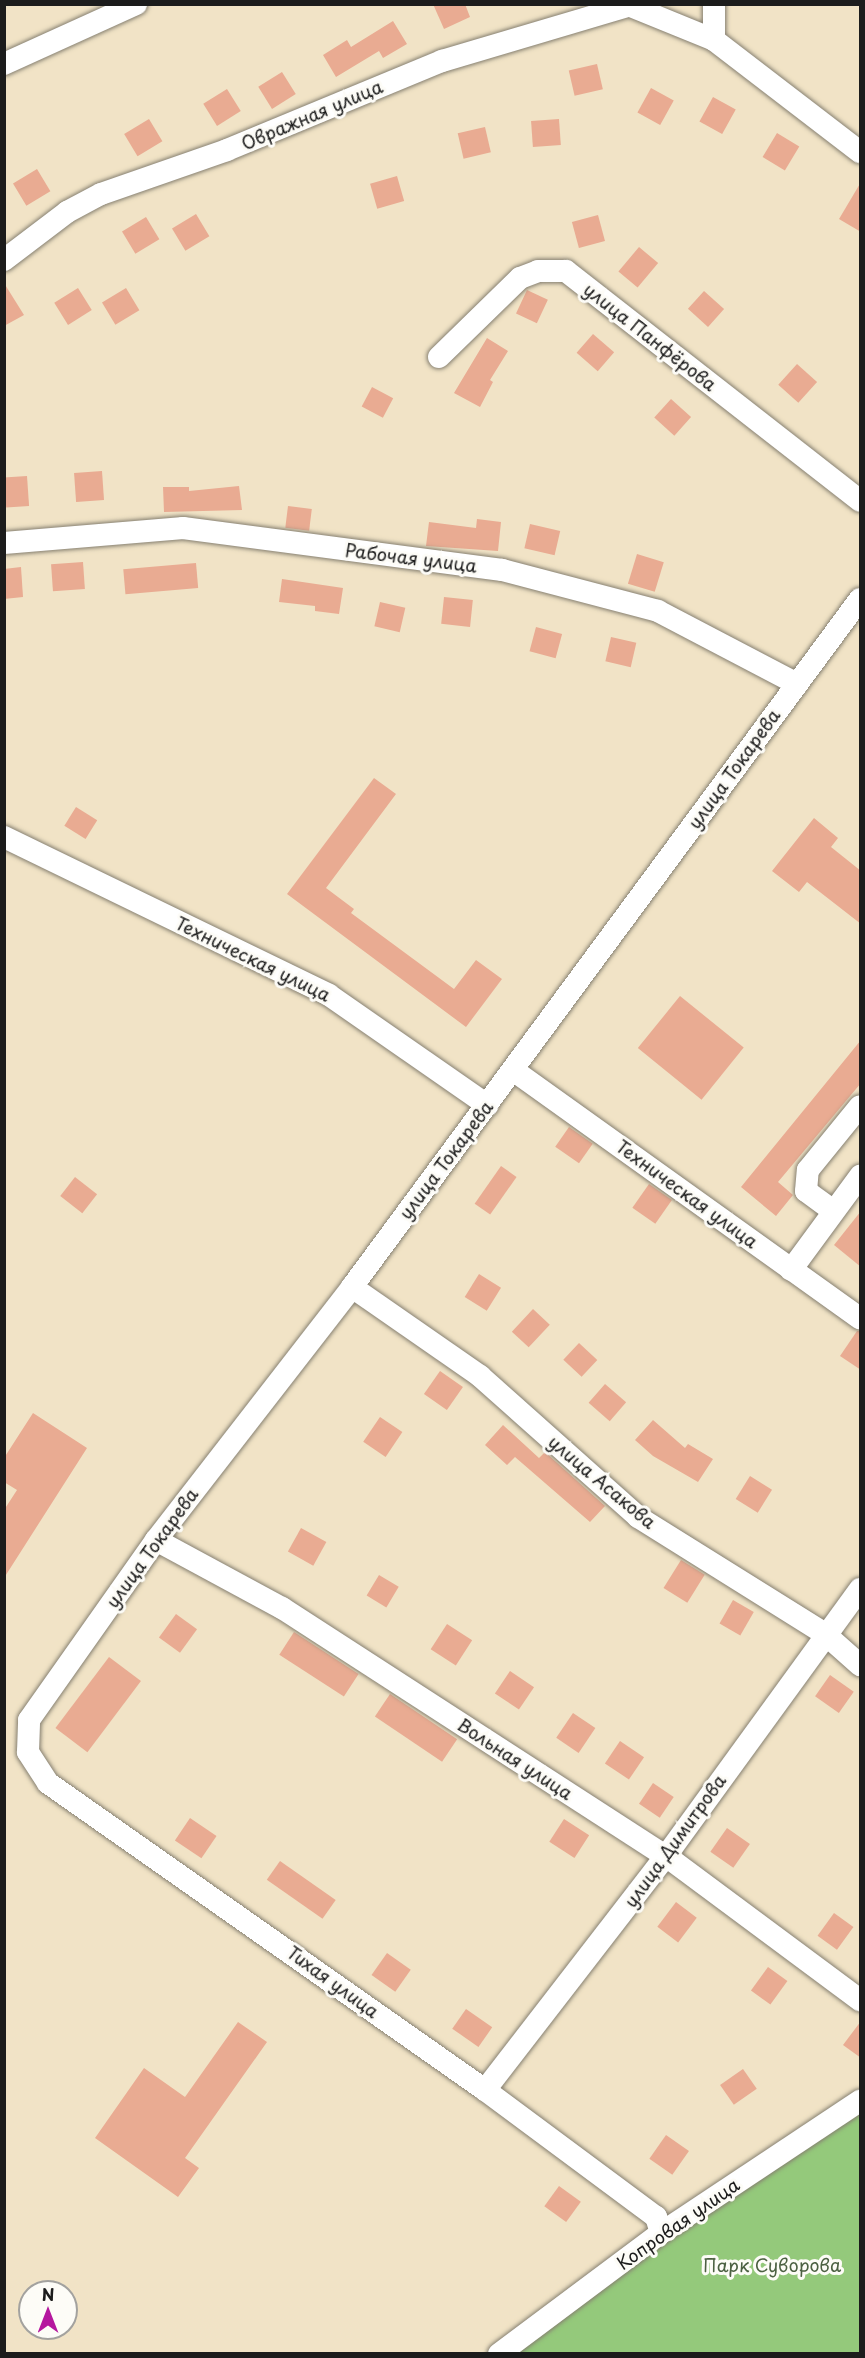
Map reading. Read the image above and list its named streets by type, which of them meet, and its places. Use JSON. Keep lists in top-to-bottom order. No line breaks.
{"streets":{"street":["Овражная улица","улица Панфёрова","Рабочая улица","улица Токарева","Техническая улица","улица Асакова","Вольная улица","улица Димитрова","Тихая улица","Копровая улица"]},"crossings":[["Рабочая улица","улица Токарева"],["улица Токарева","Техническая улица"],["улица Токарева","улица Асакова"],["улица Токарева","Вольная улица"],["улица Токарева","Тихая улица"],["улица Асакова","улица Димитрова"],["Вольная улица","улица Димитрова"],["улица Димитрова","Тихая улица"],["Тихая улица","Копровая улица"]],"parks":["Парк Суворова"],"north":"top"}
